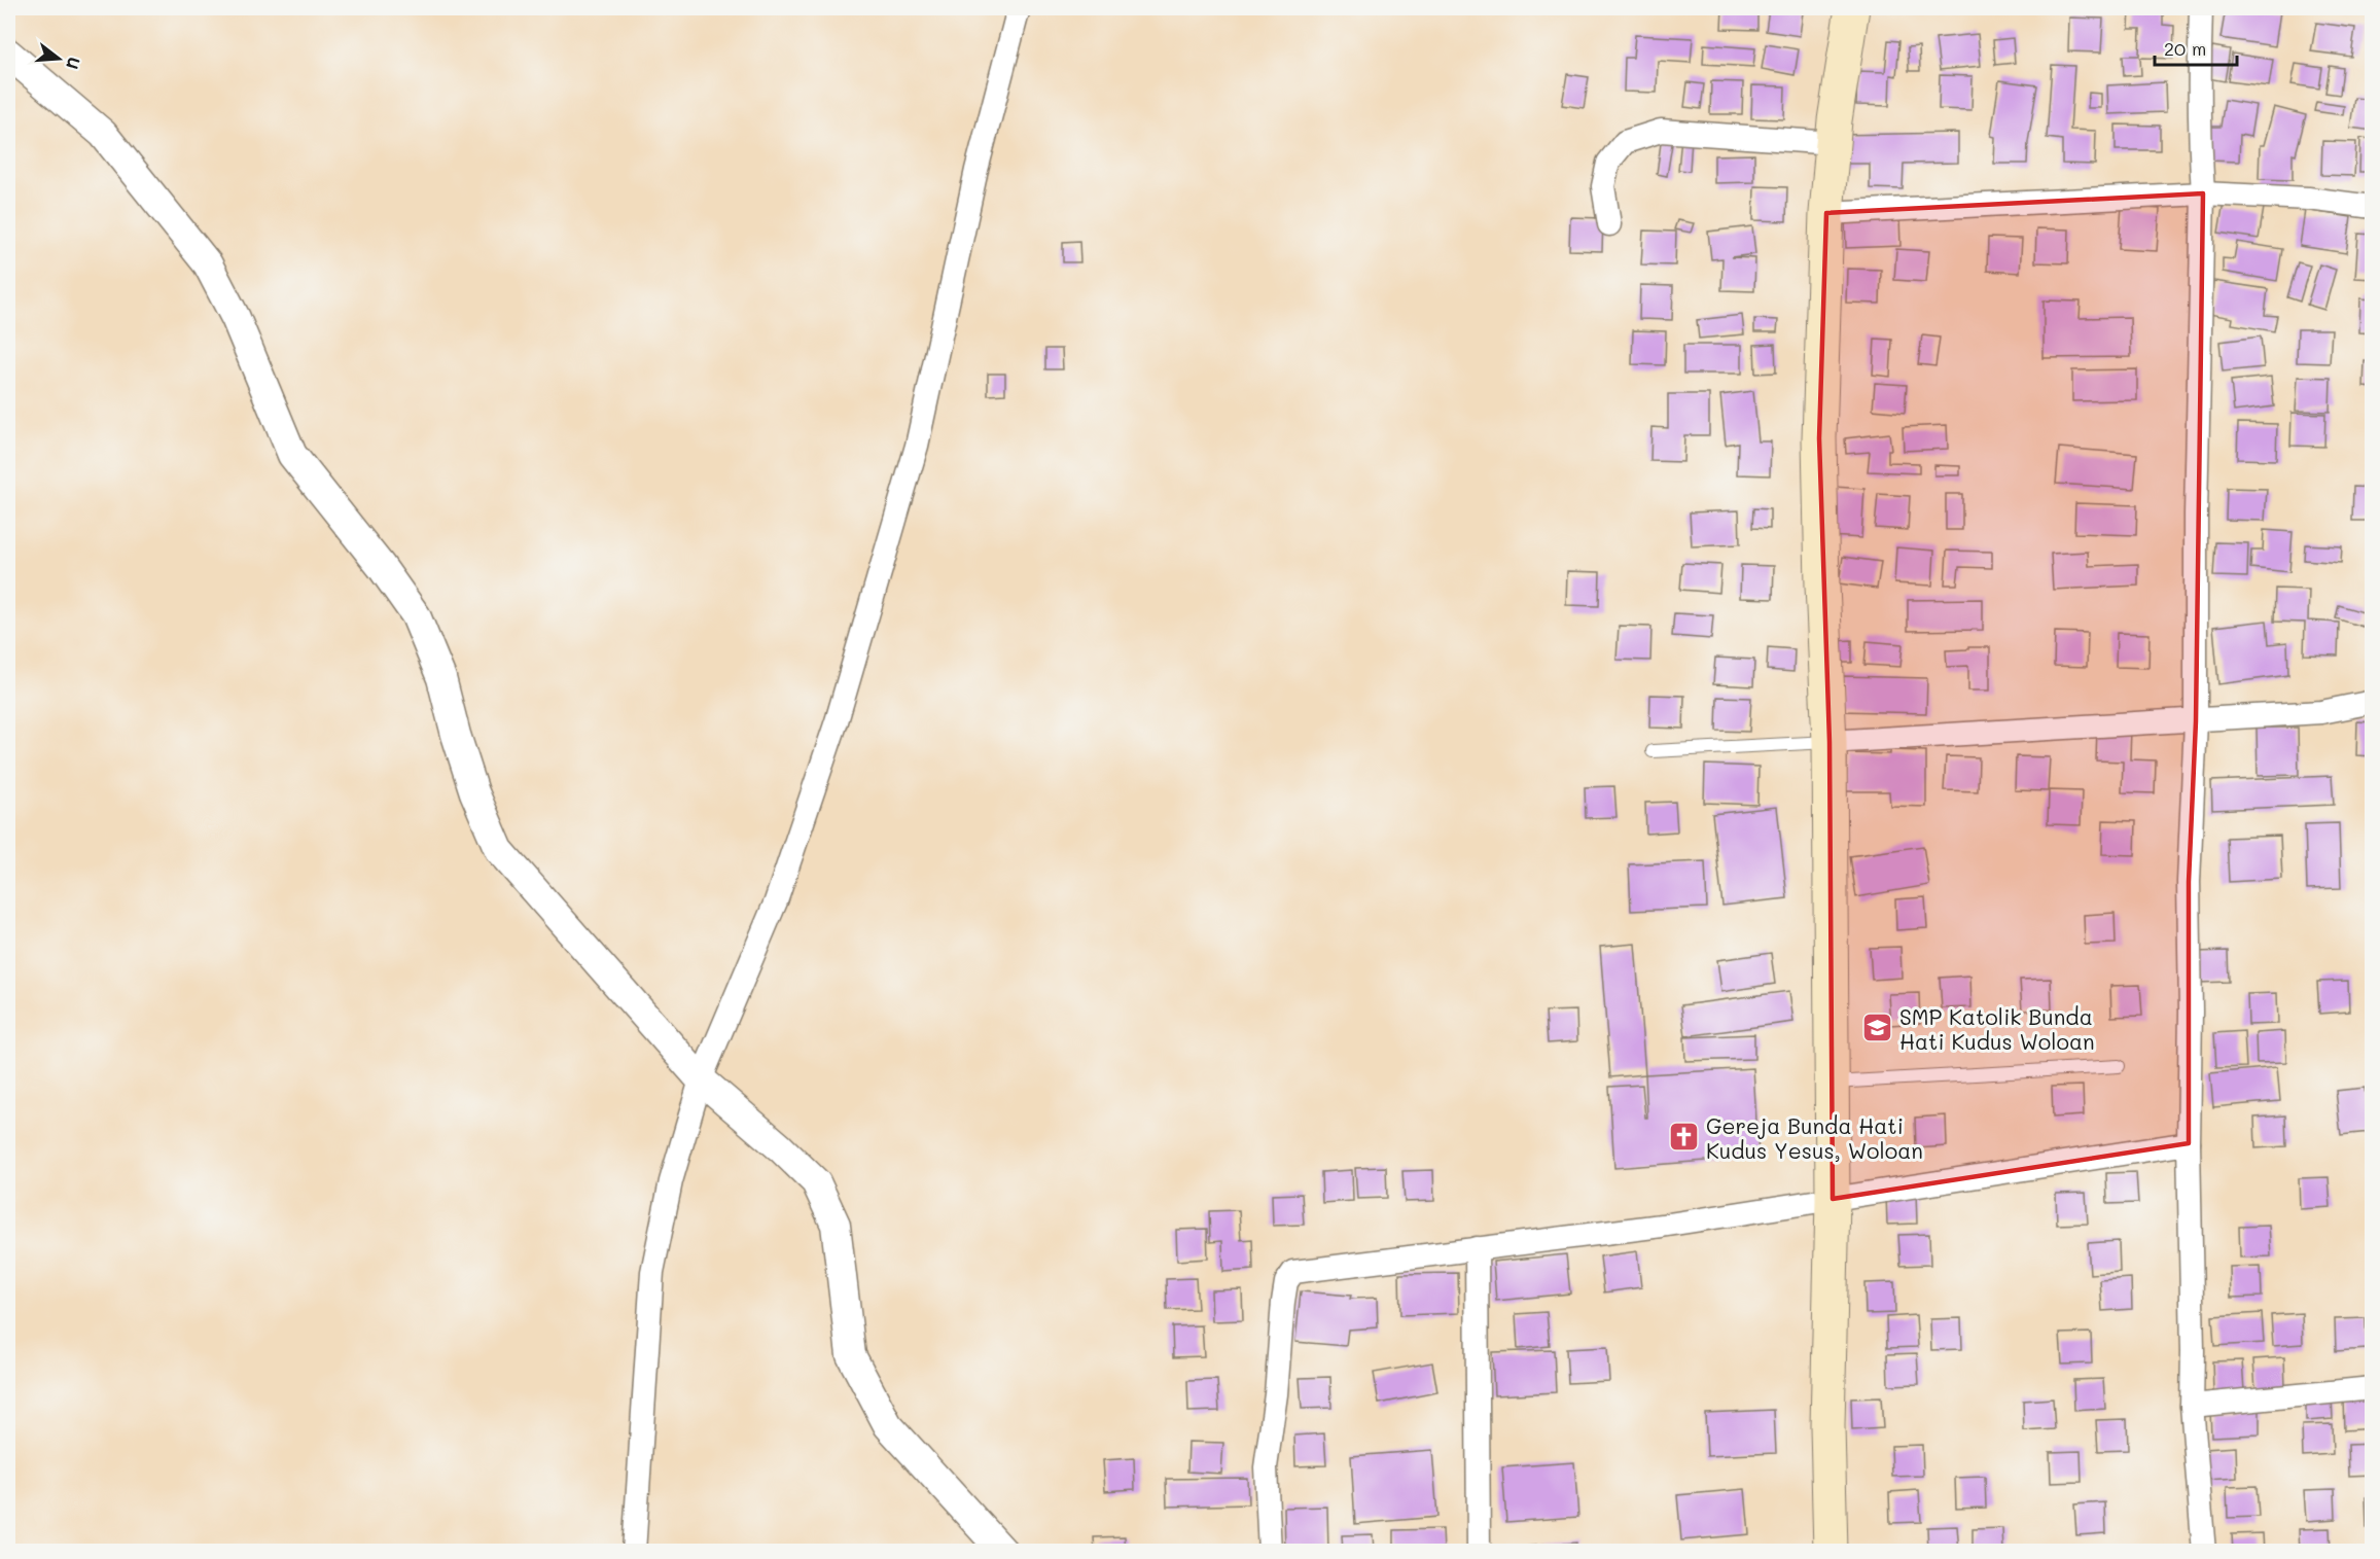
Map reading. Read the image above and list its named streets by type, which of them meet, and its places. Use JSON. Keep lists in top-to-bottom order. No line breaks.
{"places":{"school or university":["SMP Katolik Bunda Hati Kudus Woloan"],"church":["Gereja Bunda Hati Kudus Yesus, Woloan"]},"scale_bar":"20 m","north":"right"}
